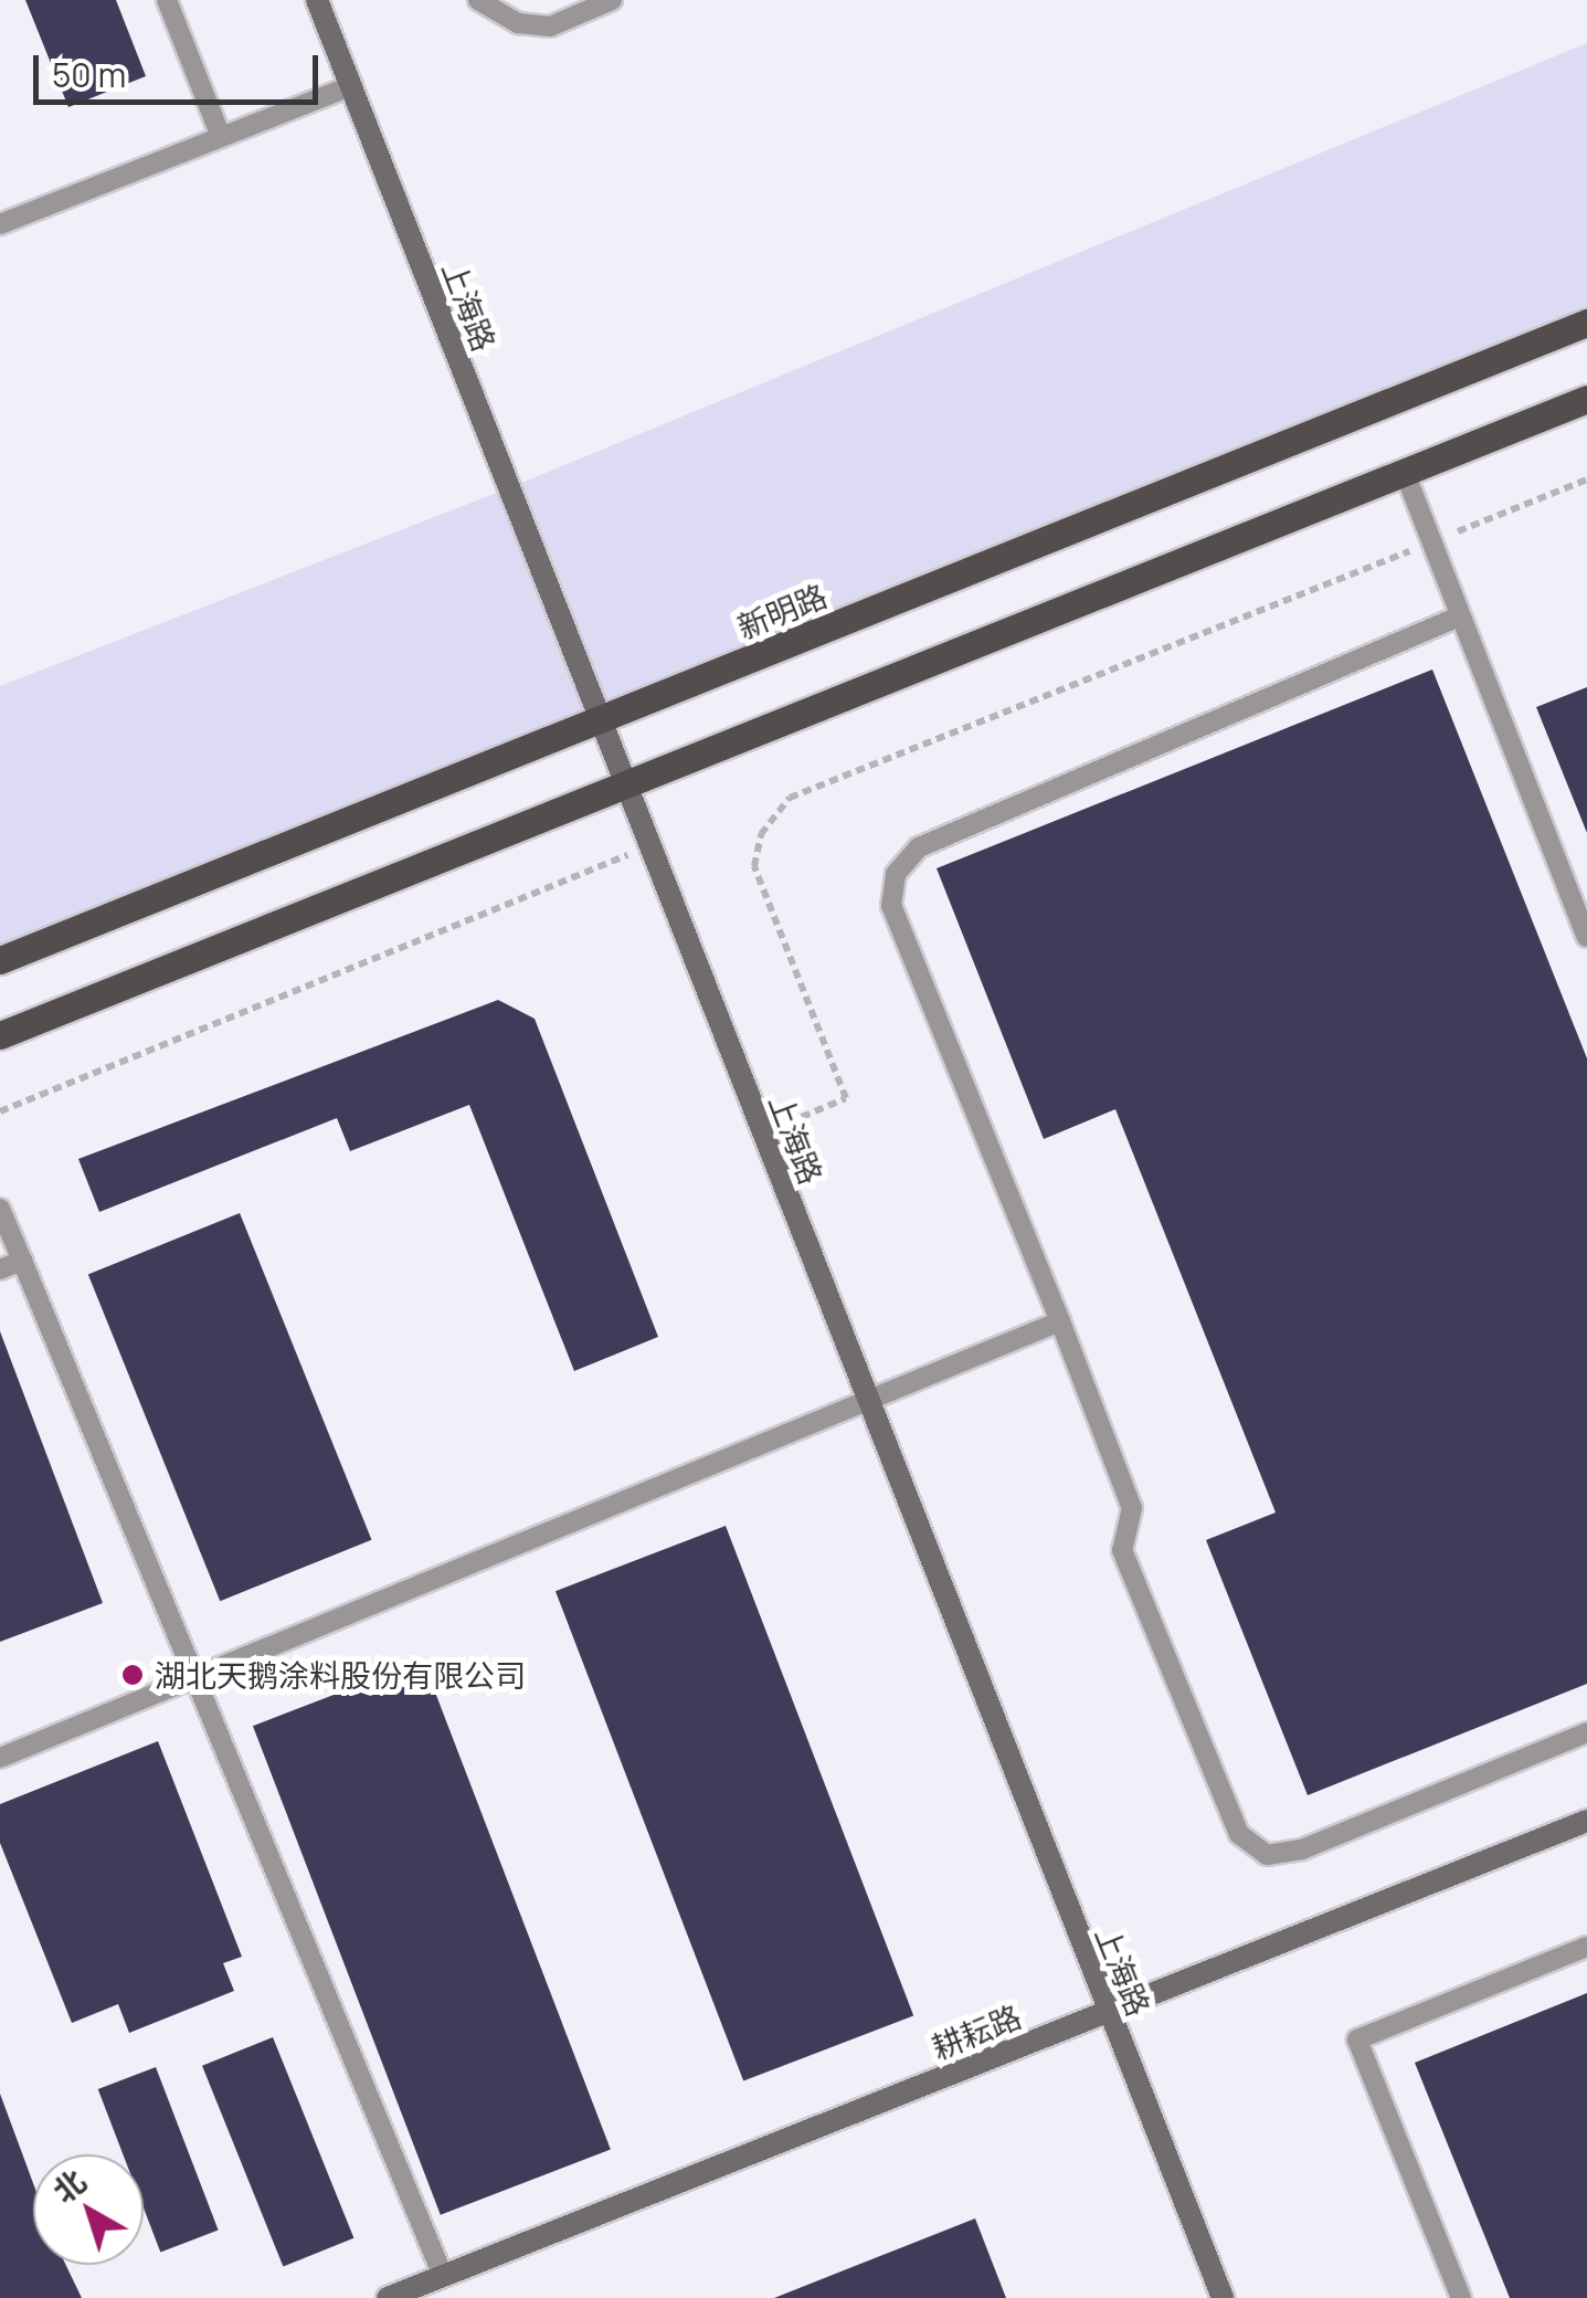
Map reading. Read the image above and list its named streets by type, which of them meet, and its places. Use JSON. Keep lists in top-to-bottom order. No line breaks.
{"streets":{"main road":["新明路"],"street":["上海路","耕耘路"]},"crossings":[["上海路","新明路"],["上海路","耕耘路"]],"places":["湖北天鹅涂料股份有限公司"],"scale_bar":"50 m","north":"top left"}
